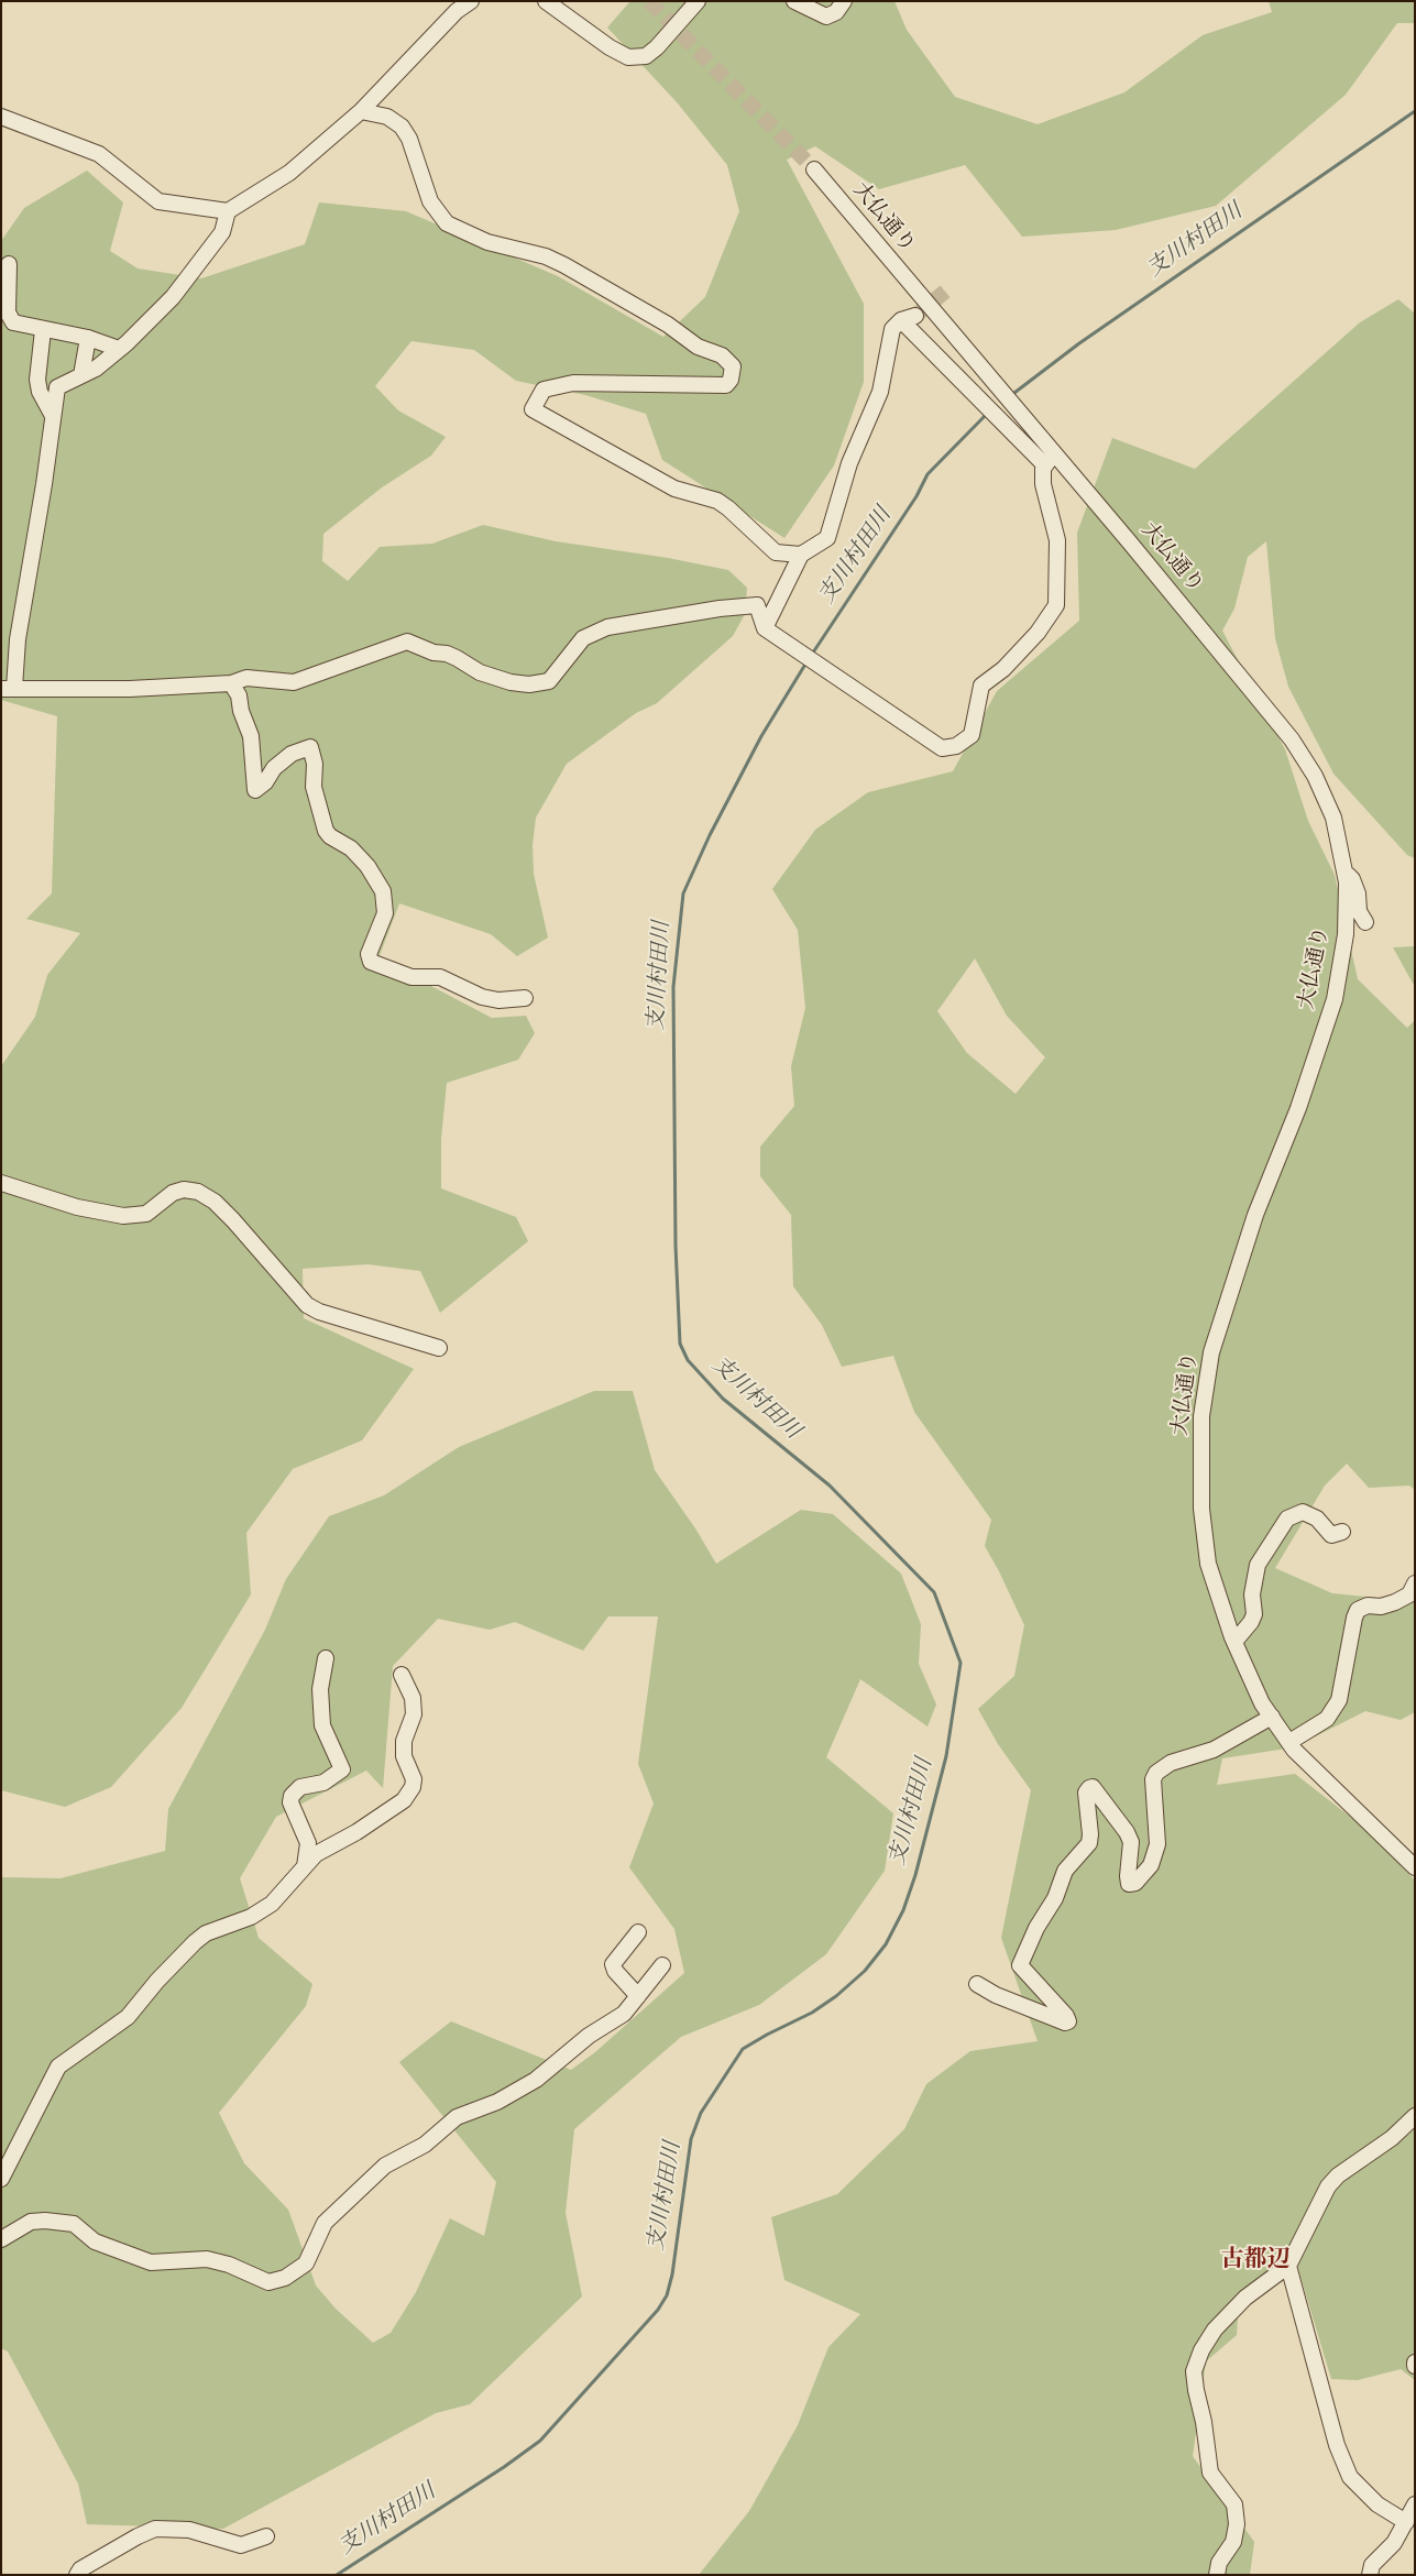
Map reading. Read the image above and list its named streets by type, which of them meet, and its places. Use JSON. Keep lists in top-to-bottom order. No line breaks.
{"streets":{"street":["大仏通り"]},"districts":["古都辺"],"water":["支川村田川"]}
